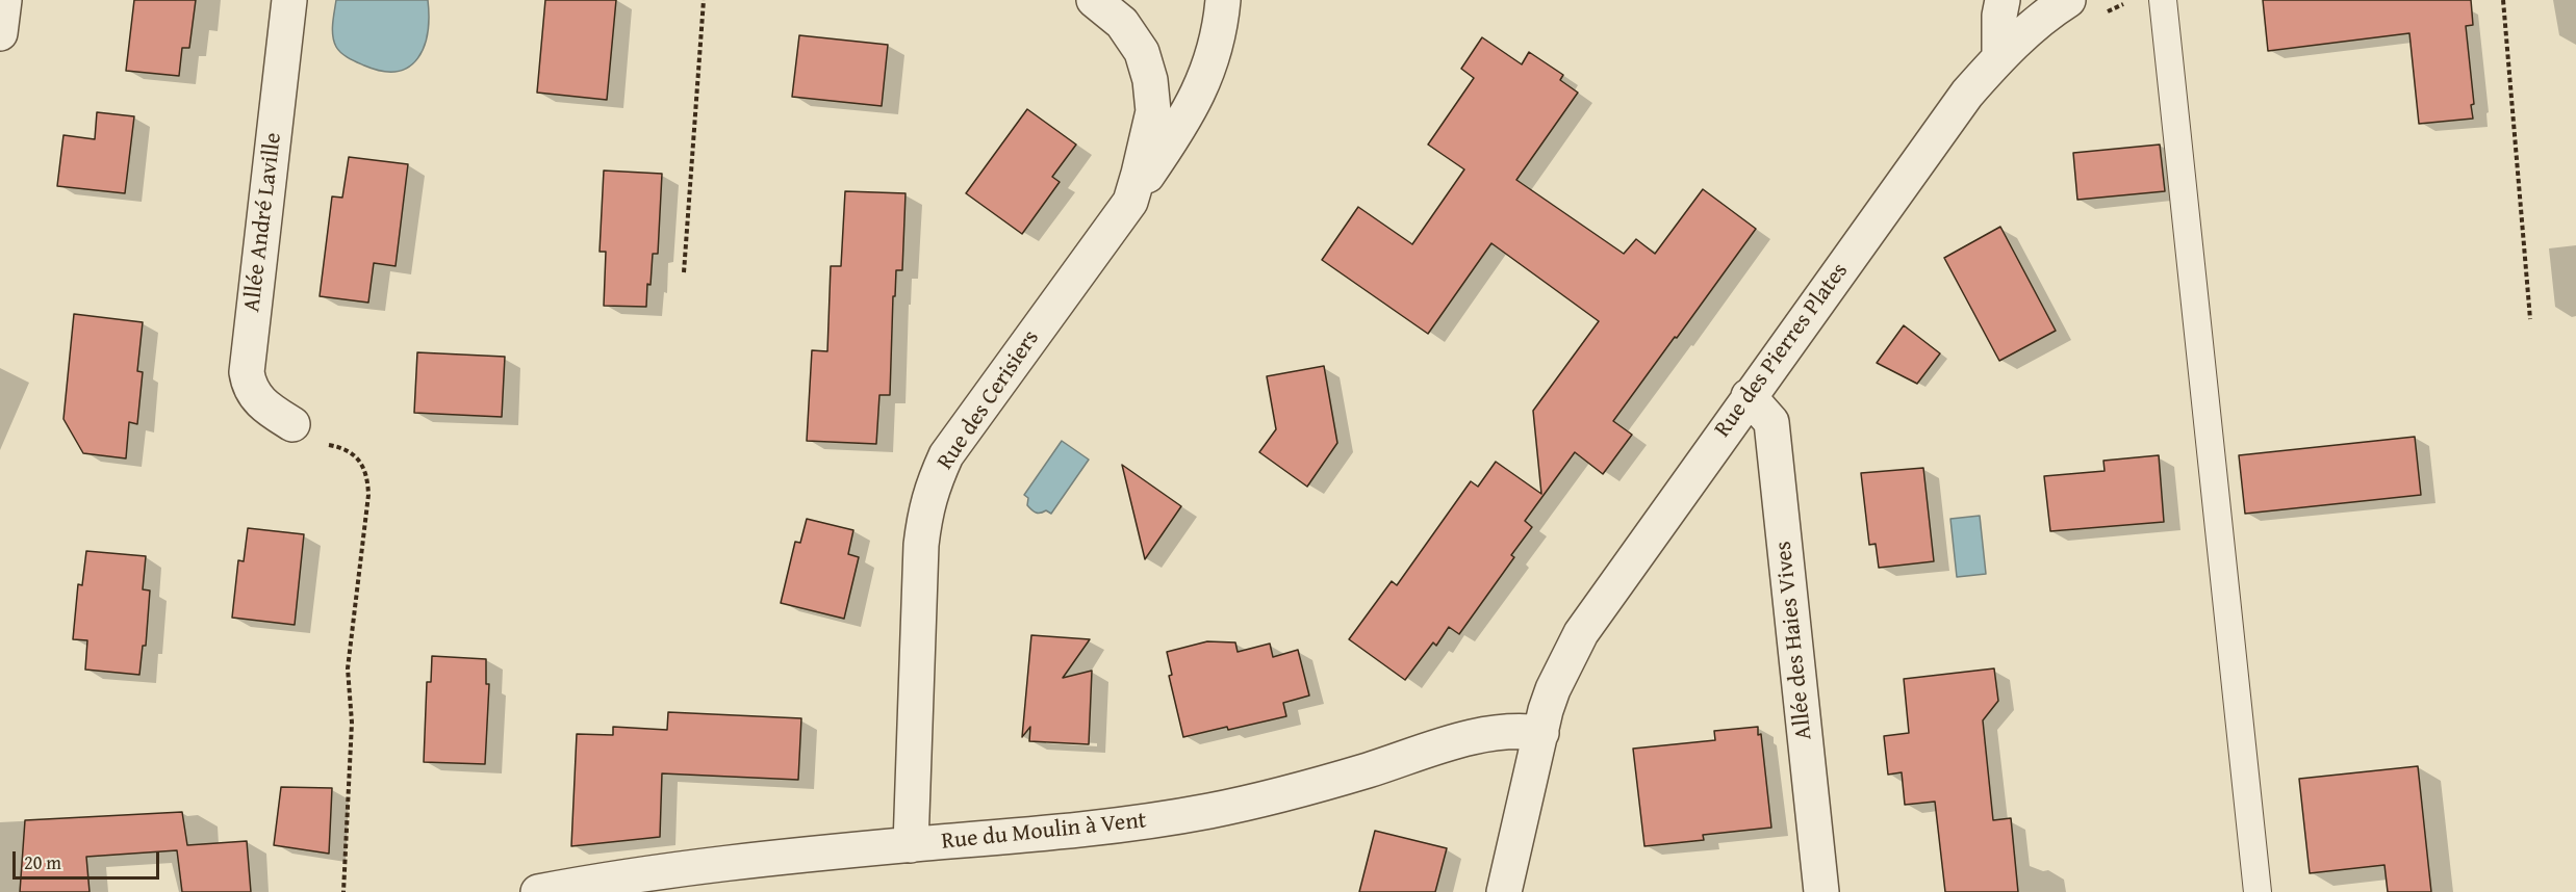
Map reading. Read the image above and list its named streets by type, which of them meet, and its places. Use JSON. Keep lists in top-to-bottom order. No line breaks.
{"streets":{"street":["Allée André Laville","Rue des Pierres Plates","Rue des Cerisiers","Allée des Haies Vives","Rue du Moulin à Vent"]},"crossings":[["Rue des Pierres Plates","Allée des Haies Vives"],["Rue des Pierres Plates","Rue du Moulin à Vent"],["Rue des Cerisiers","Rue du Moulin à Vent"]],"scale_bar":"20 m"}
